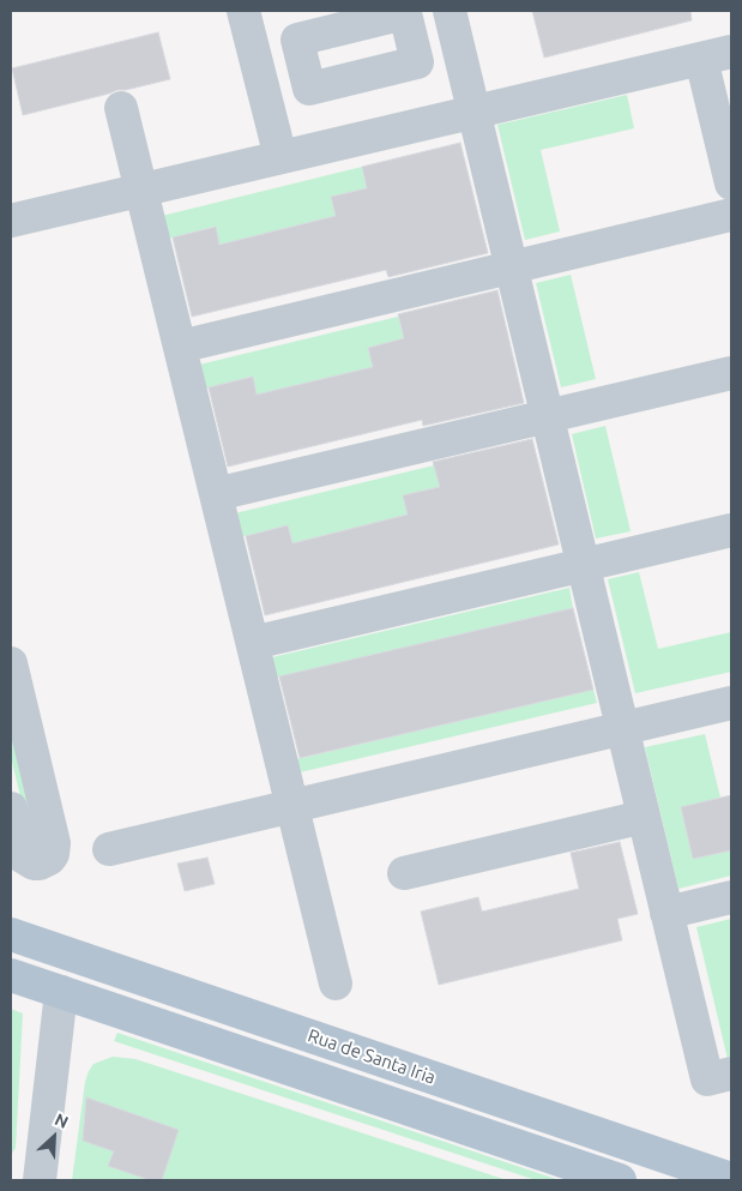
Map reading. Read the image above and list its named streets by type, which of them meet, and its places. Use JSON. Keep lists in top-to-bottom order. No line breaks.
{"streets":{"main road":["Rua de Santa Iria"]},"north":"top right"}
